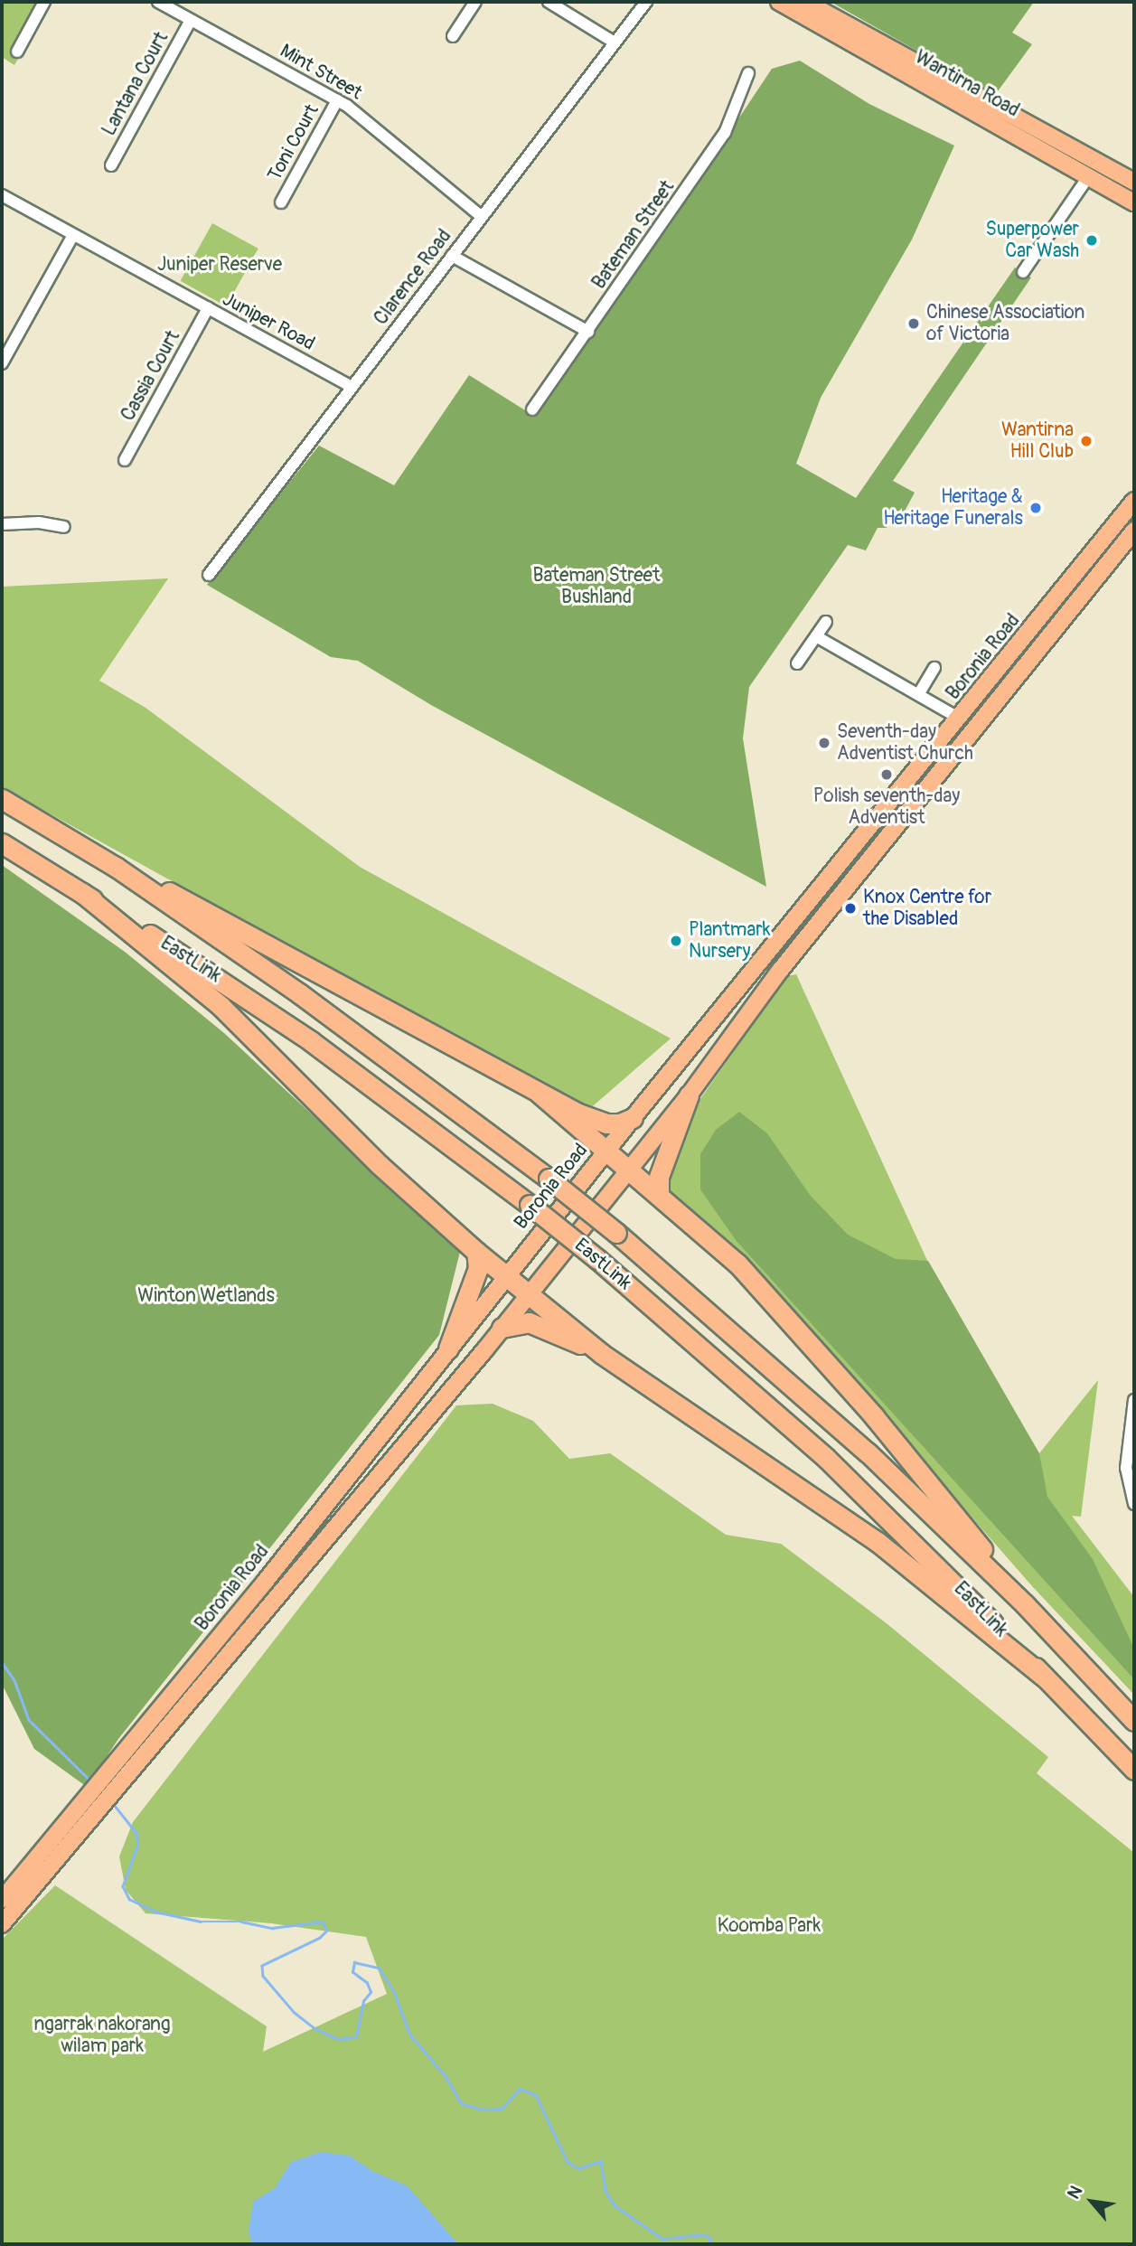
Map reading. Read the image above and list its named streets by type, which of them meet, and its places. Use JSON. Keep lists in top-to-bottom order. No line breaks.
{"streets":{"highway":["EastLink"],"main road":["Wantirna Road","Boronia Road"],"street":["Mint Street","Lantana Court","Toni Court","Bateman Street","Clarence Road","Juniper Road","Cassia Court"]},"crossings":[["Mint Street","Lantana Court"],["Mint Street","Toni Court"],["Mint Street","Clarence Road"],["Clarence Road","Juniper Road"],["Juniper Road","Cassia Court"]],"parks":["Juniper Reserve","Bateman Street Bushland","Winton Wetlands","Koomba Park","ngarrak nakorang wilam park"],"places":["Superpower Car Wash","Chinese Association of Victoria","Wantirna Hill Club","Heritage & Heritage Funerals","Seventh-day Adventist Church","Polish seventh-day Adventist","Knox Centre for the Disabled","Plantmark Nursery"],"north":"top left"}
